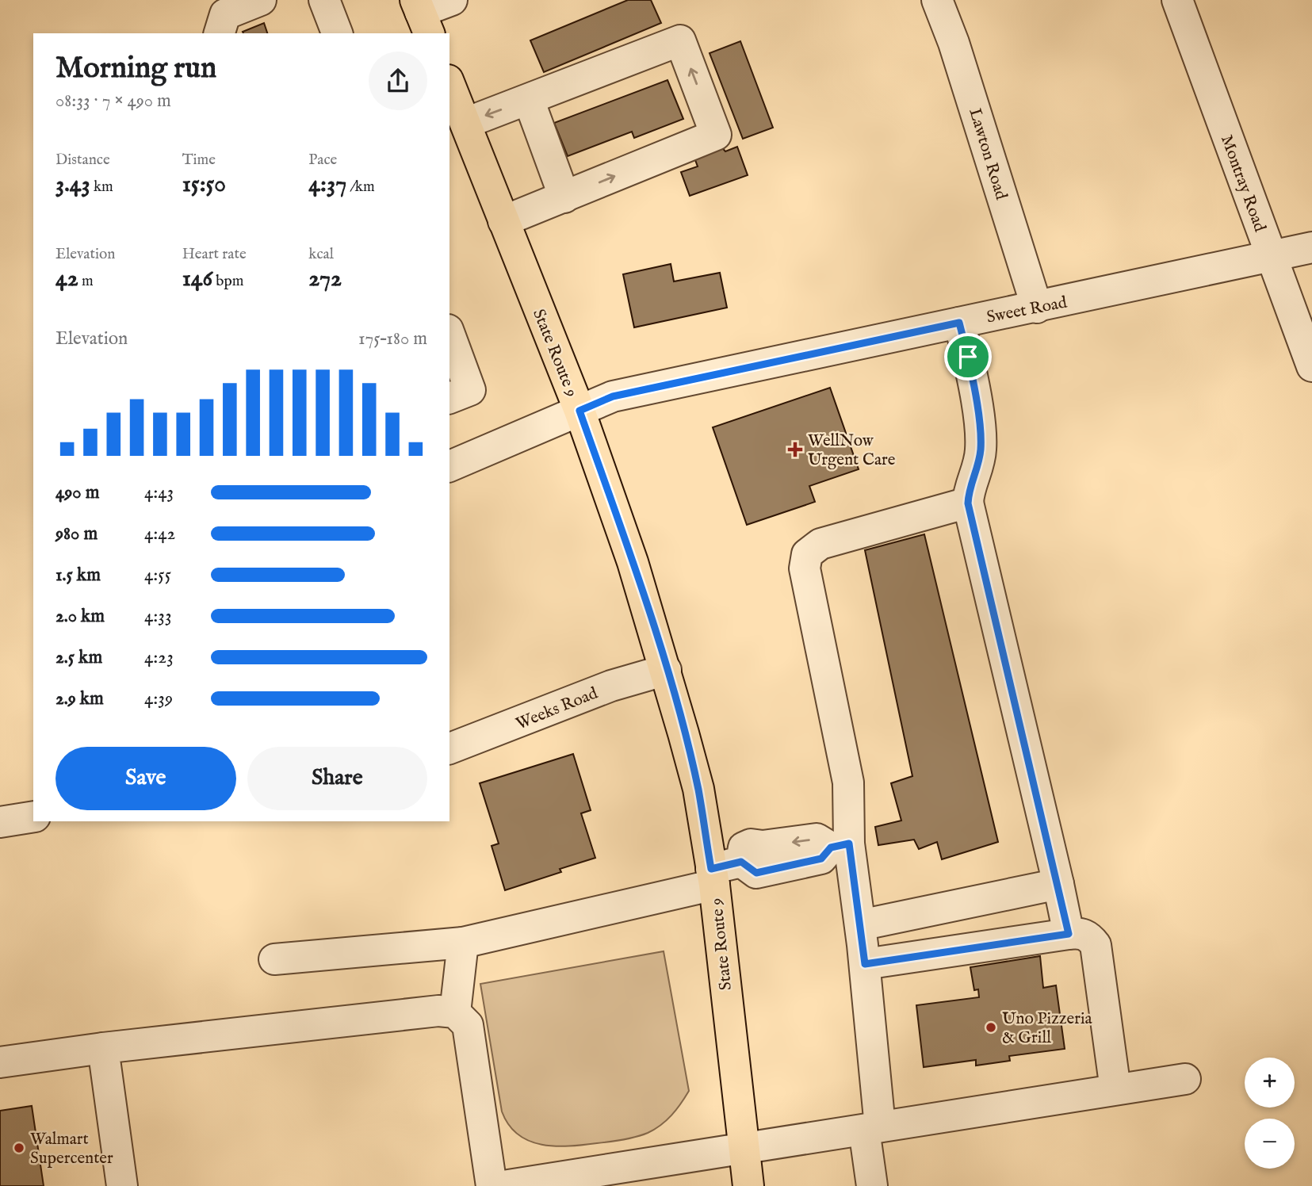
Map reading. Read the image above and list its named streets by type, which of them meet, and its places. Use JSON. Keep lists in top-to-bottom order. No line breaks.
{"streets":{"main road":["State Route 9"],"street":["Lawton Road","Montray Road","Sweet Road","Weeks Road"]},"crossings":[["Lawton Road","Sweet Road"],["Montray Road","Sweet Road"],["Sweet Road","State Route 9"],["State Route 9","Weeks Road"]],"places":{"health":["WellNow Urgent Care"],"other":["Uno Pizzeria & Grill","Walmart Supercenter"]},"page":{"heading":["Morning run","08:33 · 7 × 490 m"],"stats":[["Distance","3.43 km"],["Time","15:50"],["Pace","4:37 /km"],["Elevation","42 m"],["Heart rate","146 bpm"],["kcal","272"]],"chart":["Elevation","175–180 m"],"list":[{"name":"490 m","note":"4:43"},{"name":"980 m","note":"4:42"},{"name":"1.5 km","note":"4:55"},{"name":"2.0 km","note":"4:33"},{"name":"2.5 km","note":"4:23"},{"name":"2.9 km","note":"4:39"}],"buttons":["Save","Share"],"map_buttons":["+","−"]}}
